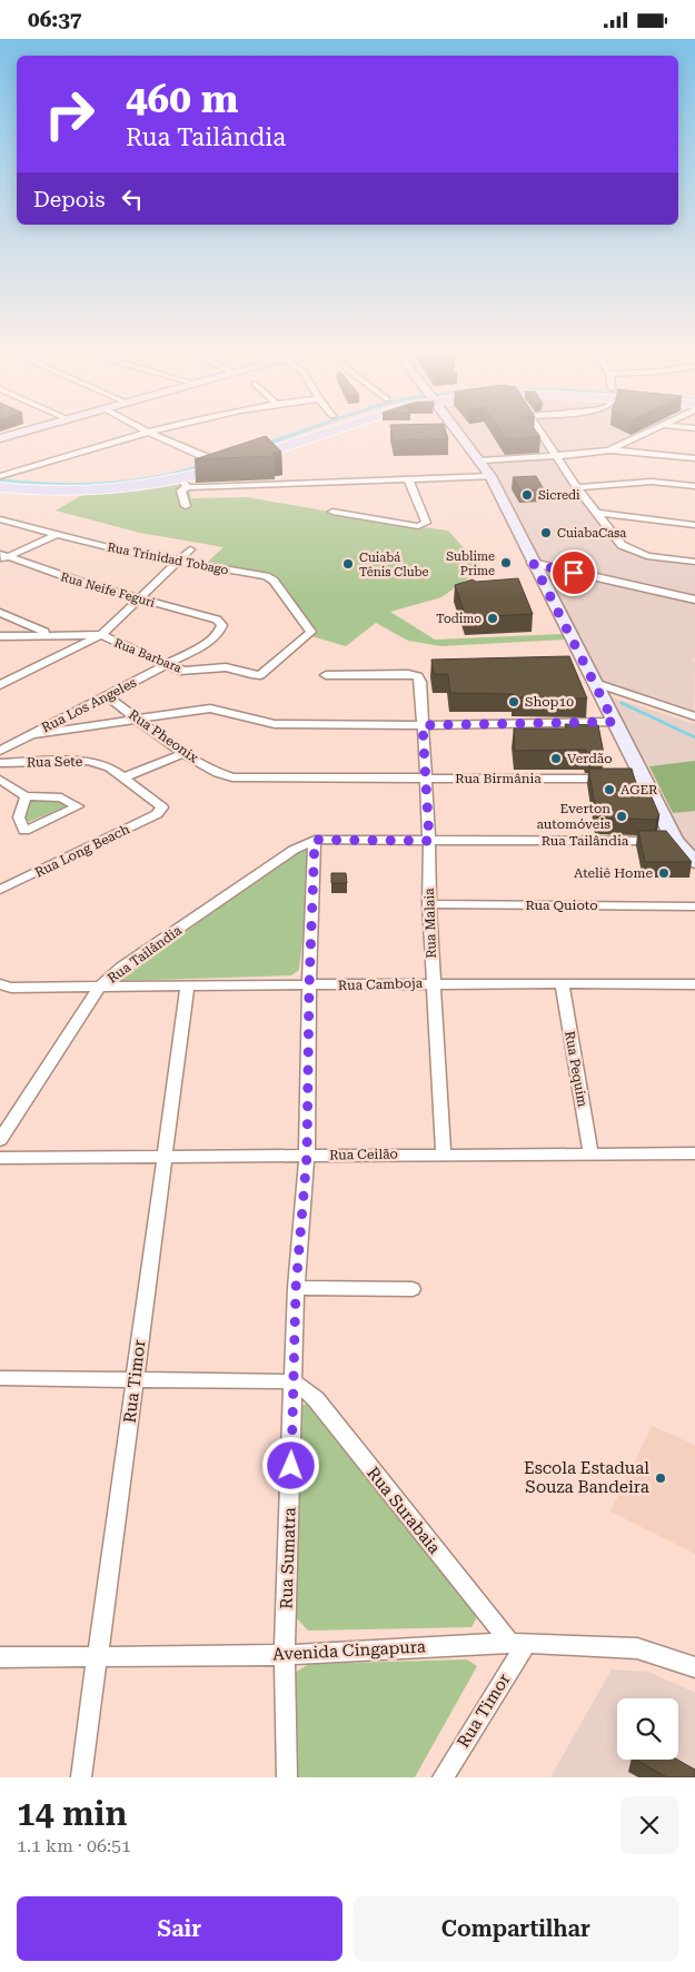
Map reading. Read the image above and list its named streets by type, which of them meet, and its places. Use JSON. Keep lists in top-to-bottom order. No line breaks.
{"streets":{"street":["Rua Trinidad Tobago","Rua Neife Feguri","Rua Barbara","Rua Los Angeles","Rua Pheonix","Rua Sete","Rua Birmânia","Rua Tailândia","Rua Long Beach","Rua Quioto","Rua Malaia","Rua Camboja","Rua Pequim","Rua Ceilão","Rua Timor","Rua Surabaia","Rua Sumatra","Avenida Cingapura"]},"crossings":[["Rua Trinidad Tobago","Rua Barbara"],["Rua Neife Feguri","Rua Los Angeles"],["Rua Barbara","Rua Los Angeles"],["Rua Los Angeles","Rua Pheonix"],["Rua Pheonix","Rua Birmânia"],["Rua Sete","Rua Long Beach"],["Rua Birmânia","Rua Malaia"],["Rua Tailândia","Rua Malaia"],["Rua Tailândia","Rua Camboja"],["Rua Tailândia","Rua Sumatra"],["Rua Quioto","Rua Malaia"],["Rua Malaia","Rua Camboja"],["Rua Malaia","Rua Ceilão"],["Rua Camboja","Rua Pequim"],["Rua Camboja","Rua Timor"],["Rua Camboja","Rua Sumatra"],["Rua Pequim","Rua Ceilão"],["Rua Ceilão","Rua Timor"],["Rua Ceilão","Rua Sumatra"],["Rua Timor","Rua Surabaia"],["Rua Timor","Avenida Cingapura"],["Rua Surabaia","Rua Sumatra"],["Rua Surabaia","Avenida Cingapura"],["Rua Sumatra","Avenida Cingapura"]],"places":["Sicredi","CuiabaCasa","Sublime Prime","Cuiabá Tênis Clube","Todimo","Shop10","Verdão","AGER","Everton automóveis","Ateliê Home","Escola Estadual Souza Bandeira"],"page":{"status":"06:37","turn":["460 m","Rua Tailândia"],"then":"Depois","heading":["14 min","1.1 km · 06:51"],"buttons":["Sair","Compartilhar"]}}
